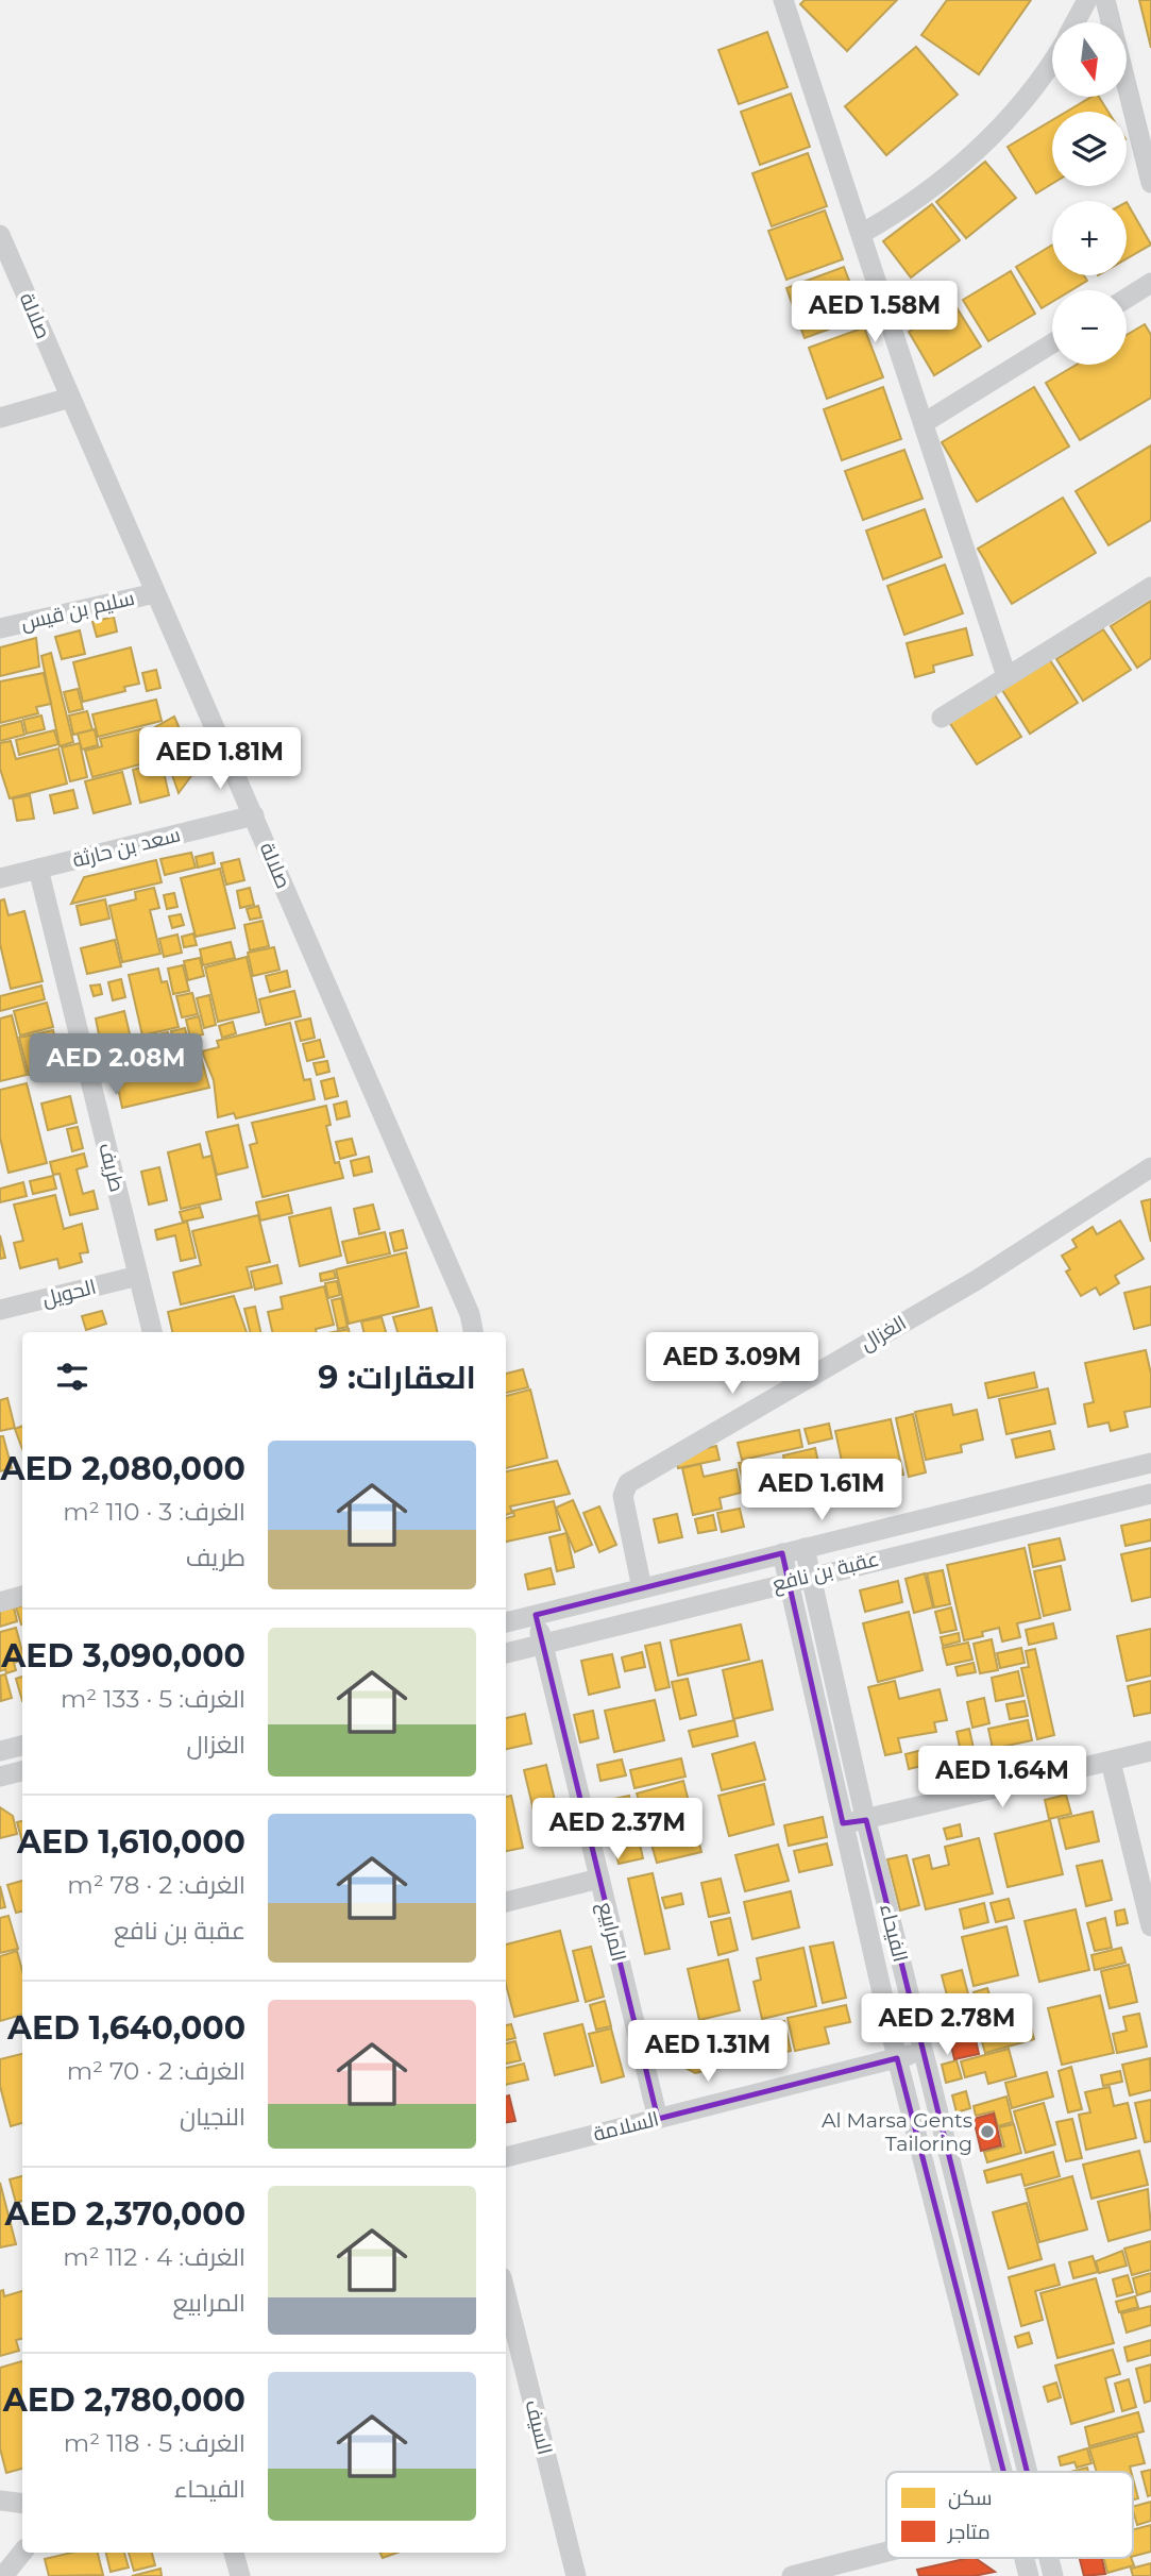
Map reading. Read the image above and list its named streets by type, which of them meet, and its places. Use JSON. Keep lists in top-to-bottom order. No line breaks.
{"streets":{"street":["صلالة","سليم بن قيس","سعد بن حارثة","طريف","الحويل","الغزال","عقبة بن نافع","المرابيع","الفيحاء","السلامة","السيف"]},"crossings":[["صلالة","سليم بن قيس"],["صلالة","سعد بن حارثة"],["سعد بن حارثة","طريف"],["طريف","الحويل"],["الغزال","عقبة بن نافع"],["عقبة بن نافع","المرابيع"],["عقبة بن نافع","الفيحاء"],["المرابيع","السلامة"],["الفيحاء","السلامة"]],"places":["Al Marsa Gents Tailoring"],"legend":["سكن","متاجر"],"north":"bottom","page":{"map_buttons":["+","−"],"price":["AED 1.58M","AED 1.81M","AED 2.08M","AED 3.09M","AED 1.61M","AED 1.64M","AED 2.37M","AED 2.78M","AED 1.31M"],"heading":"العقارات: 9","list":[{"name":"AED 2,080,000","note":"الغرف: 3 · 110 m² · طريف"},{"name":"AED 3,090,000","note":"الغرف: 5 · 133 m² · الغزال"},{"name":"AED 1,610,000","note":"الغرف: 2 · 78 m² · عقبة بن نافع"},{"name":"AED 1,640,000","note":"الغرف: 2 · 70 m² · النجيان"},{"name":"AED 2,370,000","note":"الغرف: 4 · 112 m² · المرابيع"},{"name":"AED 2,780,000","note":"الغرف: 5 · 118 m² · الفيحاء"}]}}
